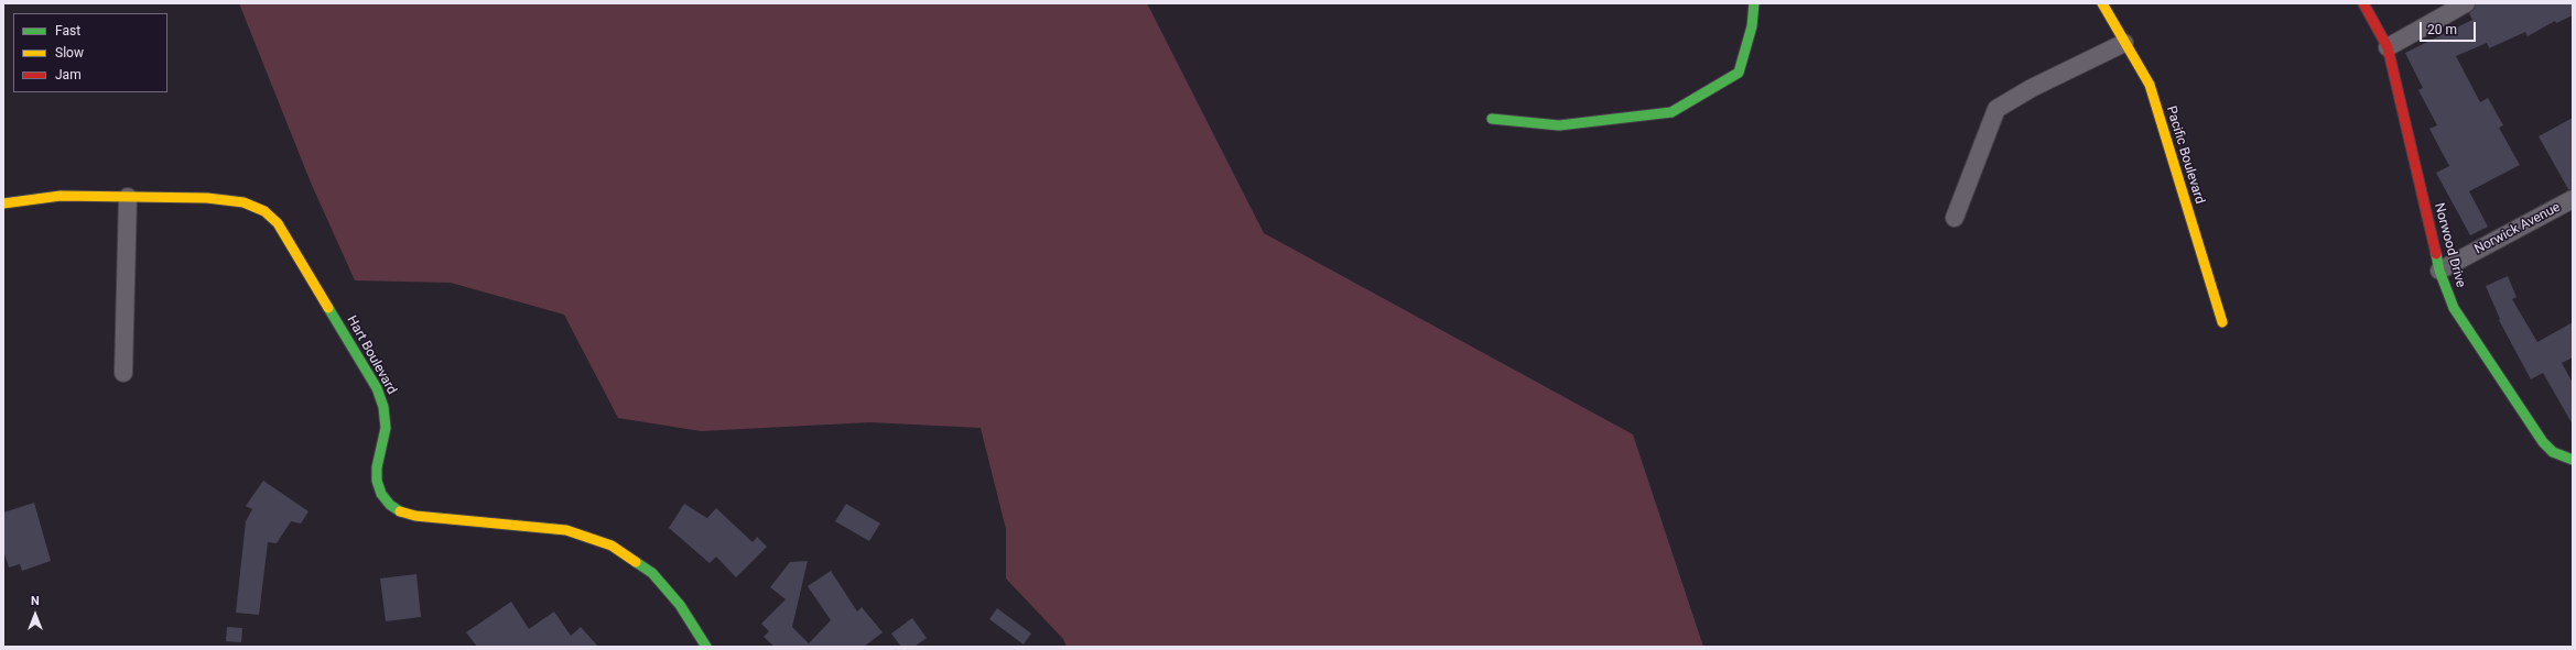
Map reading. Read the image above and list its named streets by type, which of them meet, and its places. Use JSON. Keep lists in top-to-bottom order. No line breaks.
{"streets":{"street":["Pacific Boulevard","Norwick Avenue","Norwood Drive","Hart Boulevard"]},"crossings":[["Norwick Avenue","Norwood Drive"]],"legend":["Fast","Slow","Jam"],"scale_bar":"20 m","north":"top"}
